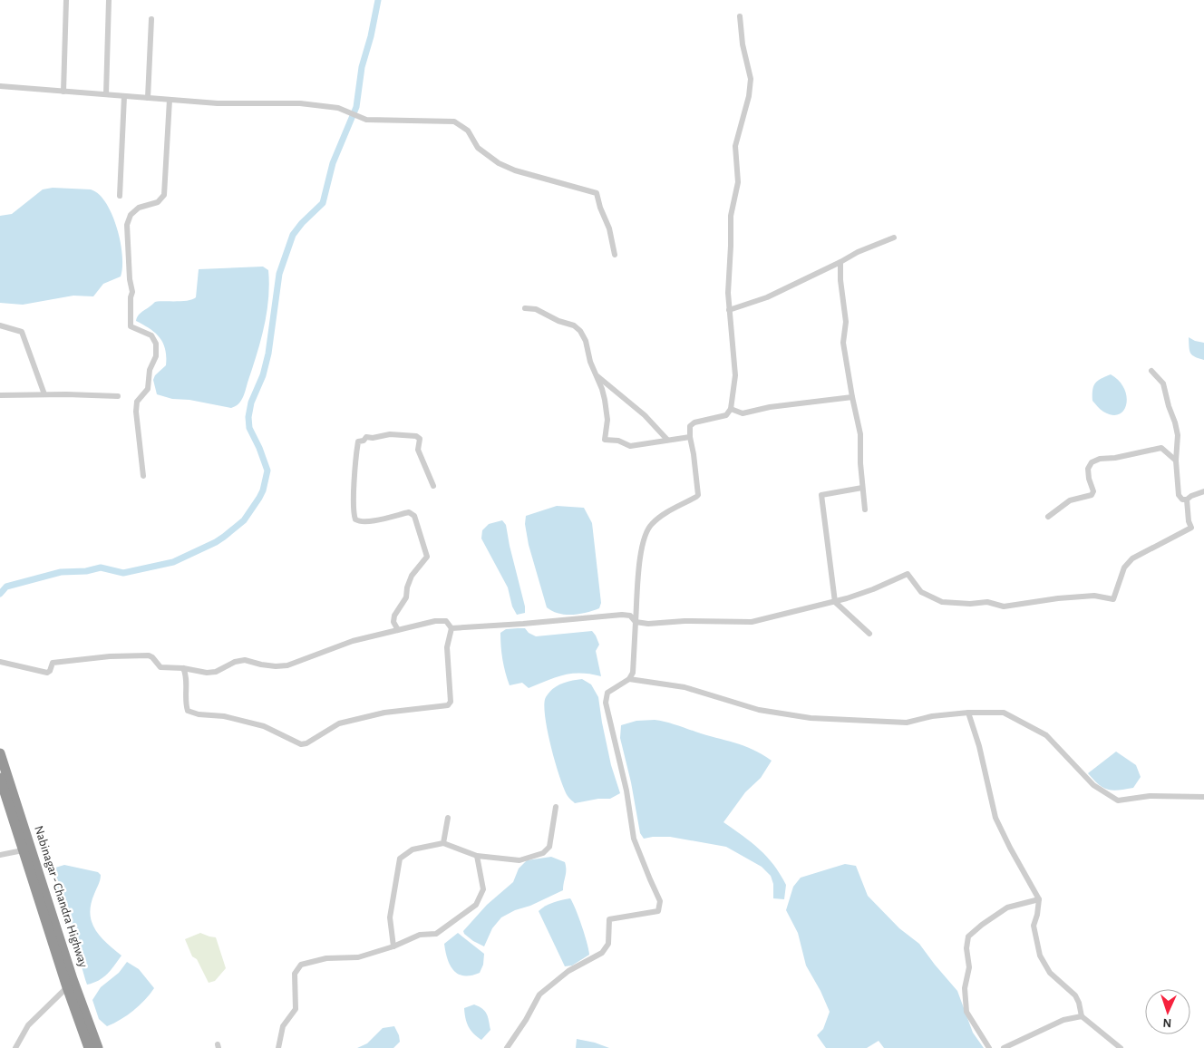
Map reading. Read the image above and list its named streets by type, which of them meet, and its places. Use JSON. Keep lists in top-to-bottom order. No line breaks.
{"streets":{"highway":["Nabinagar - Chandra Highway"]},"north":"bottom"}
